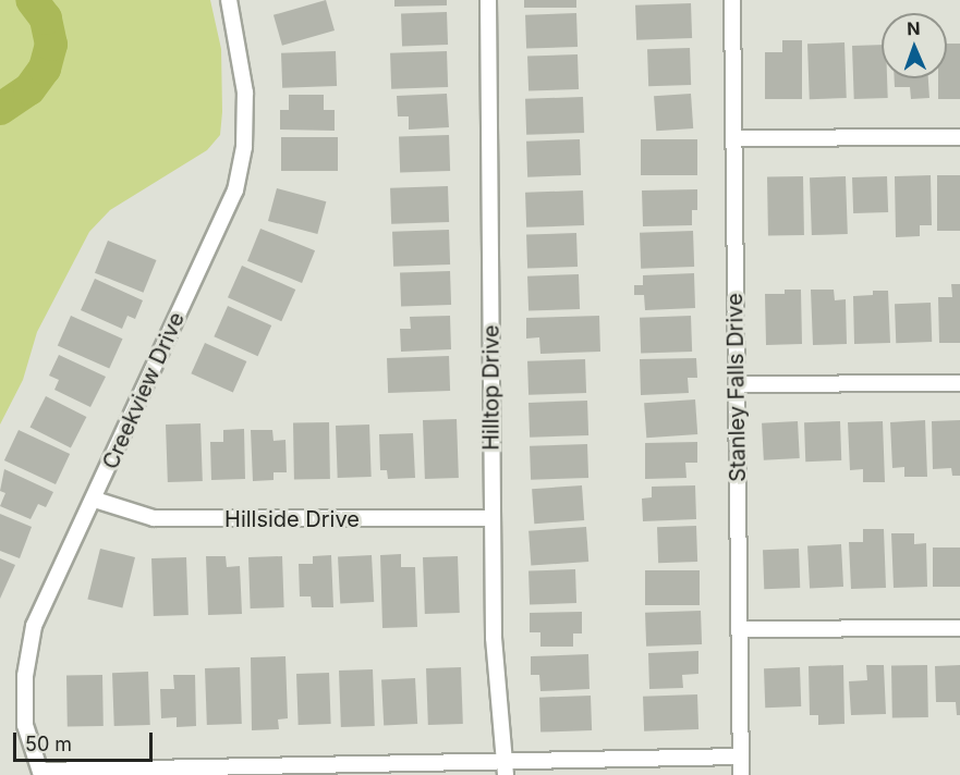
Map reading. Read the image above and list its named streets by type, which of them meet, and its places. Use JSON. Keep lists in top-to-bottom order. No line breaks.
{"streets":{"street":["Hilltop Drive","Stanley Falls Drive","Creekview Drive","Hillside Drive"]},"crossings":[["Hilltop Drive","Hillside Drive"],["Creekview Drive","Hillside Drive"]],"scale_bar":"50 m","north":"top"}
